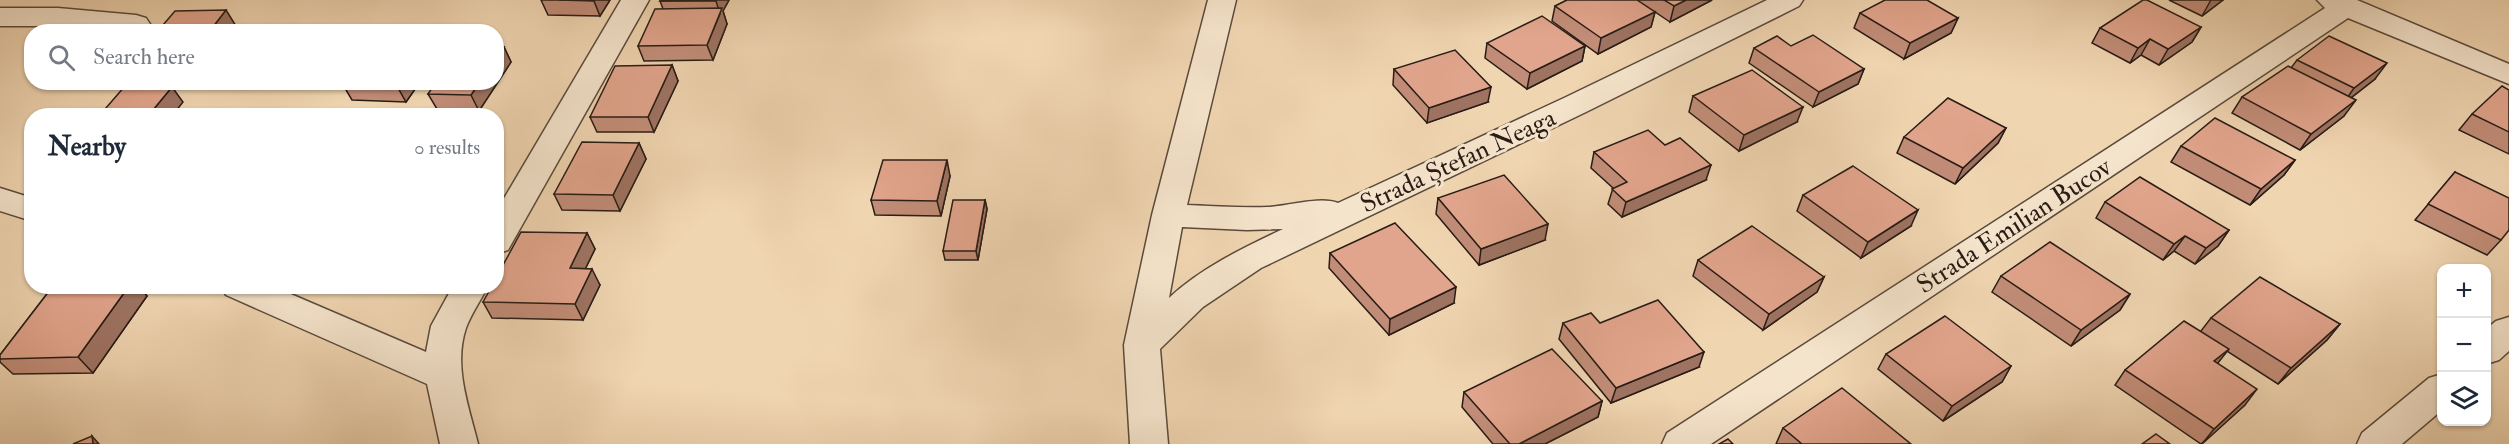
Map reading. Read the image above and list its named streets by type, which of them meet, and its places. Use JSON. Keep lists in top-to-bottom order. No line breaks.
{"streets":{"street":["Strada Ștefan Neaga","Strada Emilian Bucov"]},"page":{"search":"Search here","heading":["Nearby","0 results"],"map_buttons":["+","−"]}}
